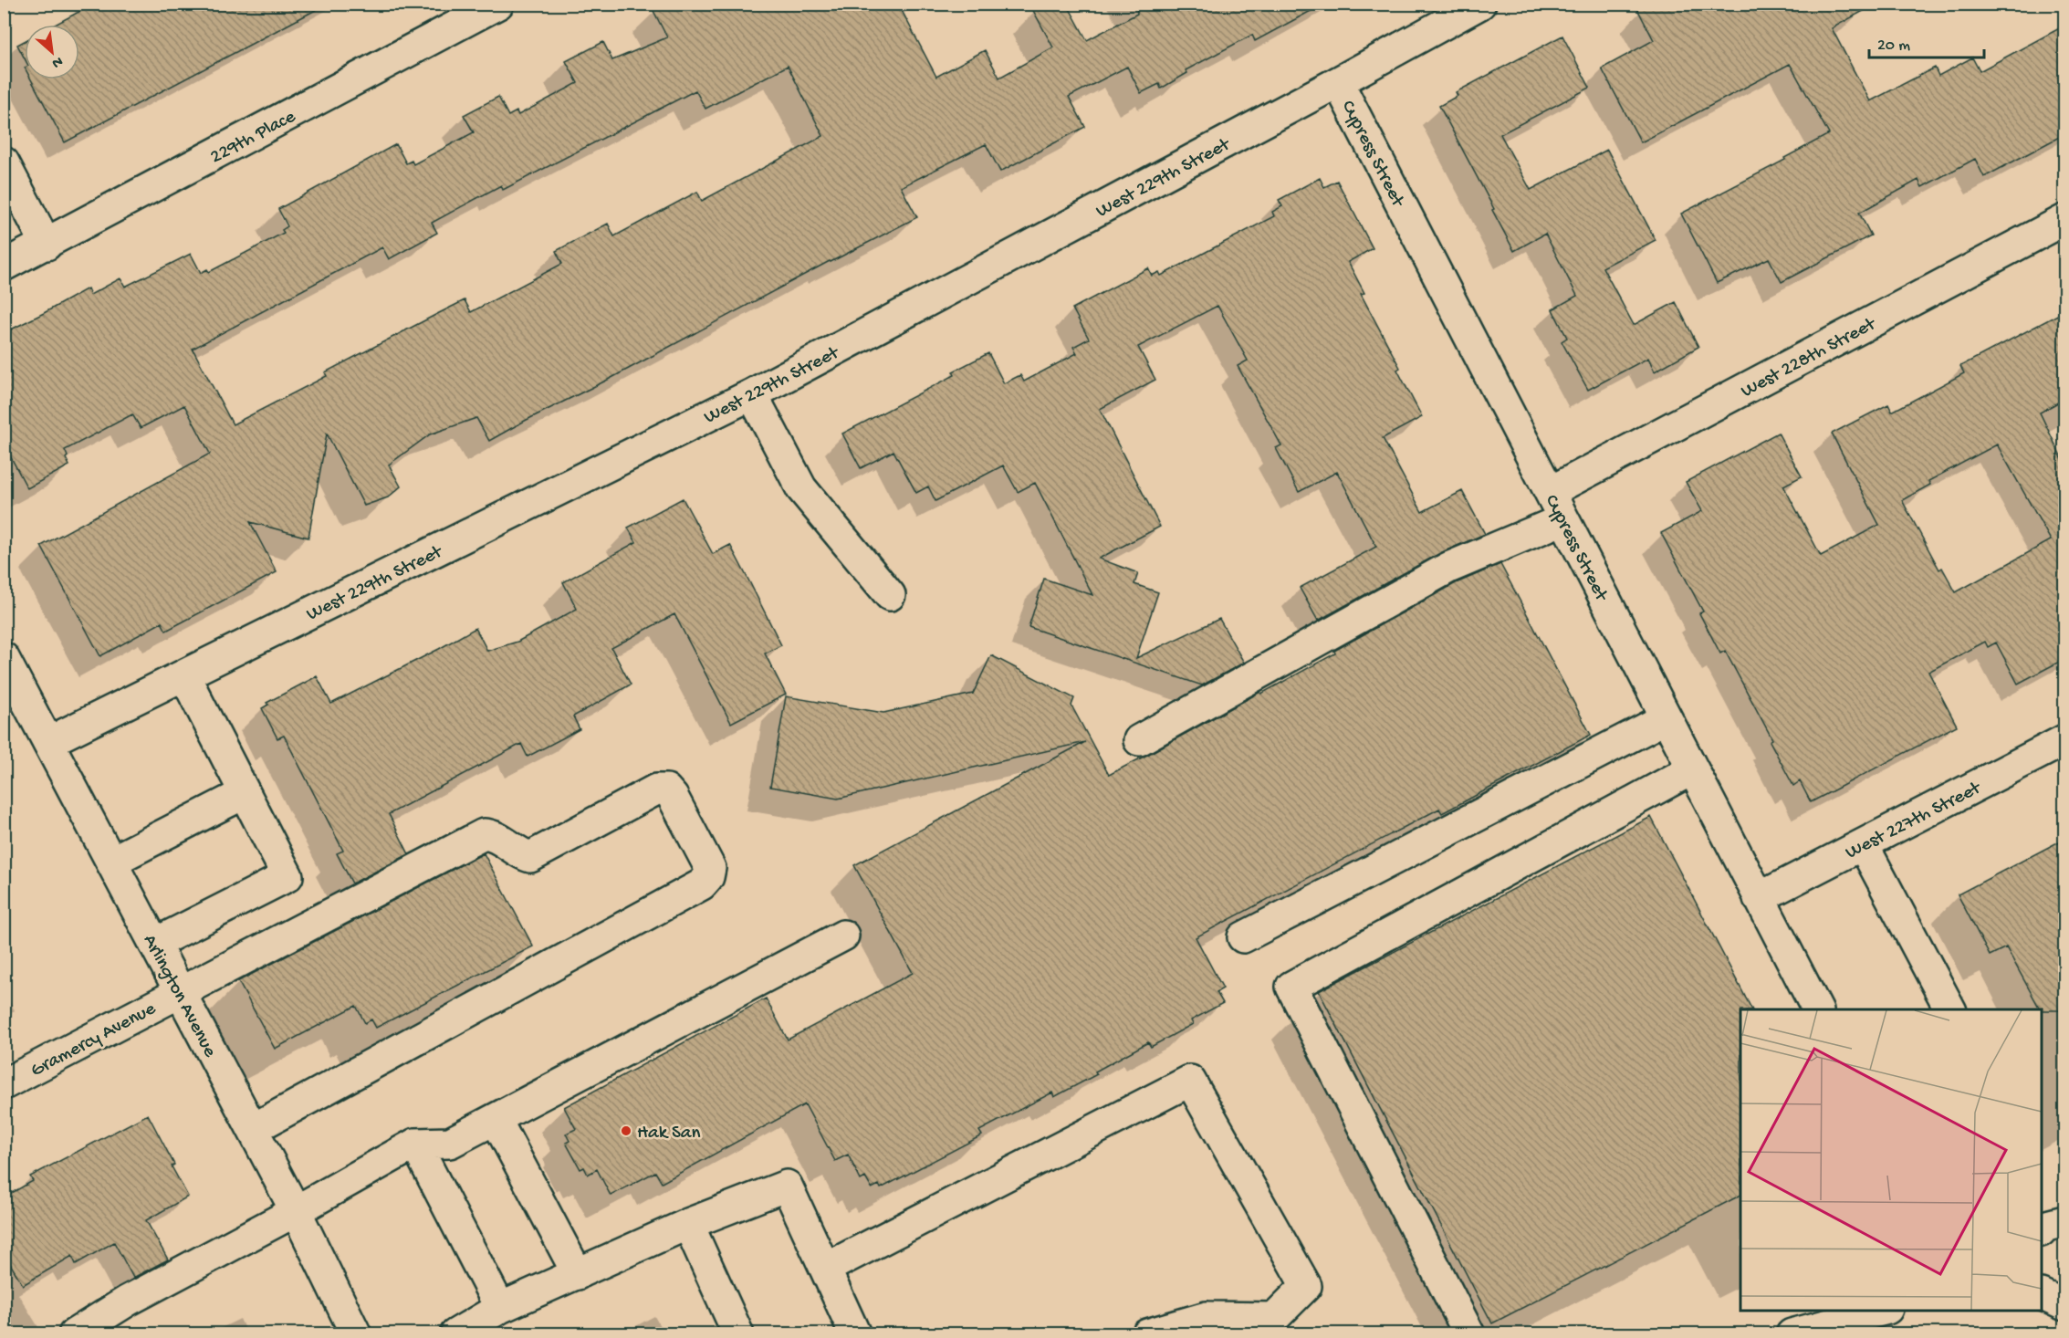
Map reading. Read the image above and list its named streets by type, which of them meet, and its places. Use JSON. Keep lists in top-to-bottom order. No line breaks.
{"streets":{"street":["229th Place","Cypress Street","West 229th Street","West 228th Street","West 227th Street","Arlington Avenue","Gramercy Avenue"]},"crossings":[["Cypress Street","West 229th Street"],["Cypress Street","West 228th Street"],["Cypress Street","West 227th Street"],["West 229th Street","Arlington Avenue"],["Arlington Avenue","Gramercy Avenue"]],"places":["Hak San"],"scale_bar":"20 m","north":"bottom right"}
